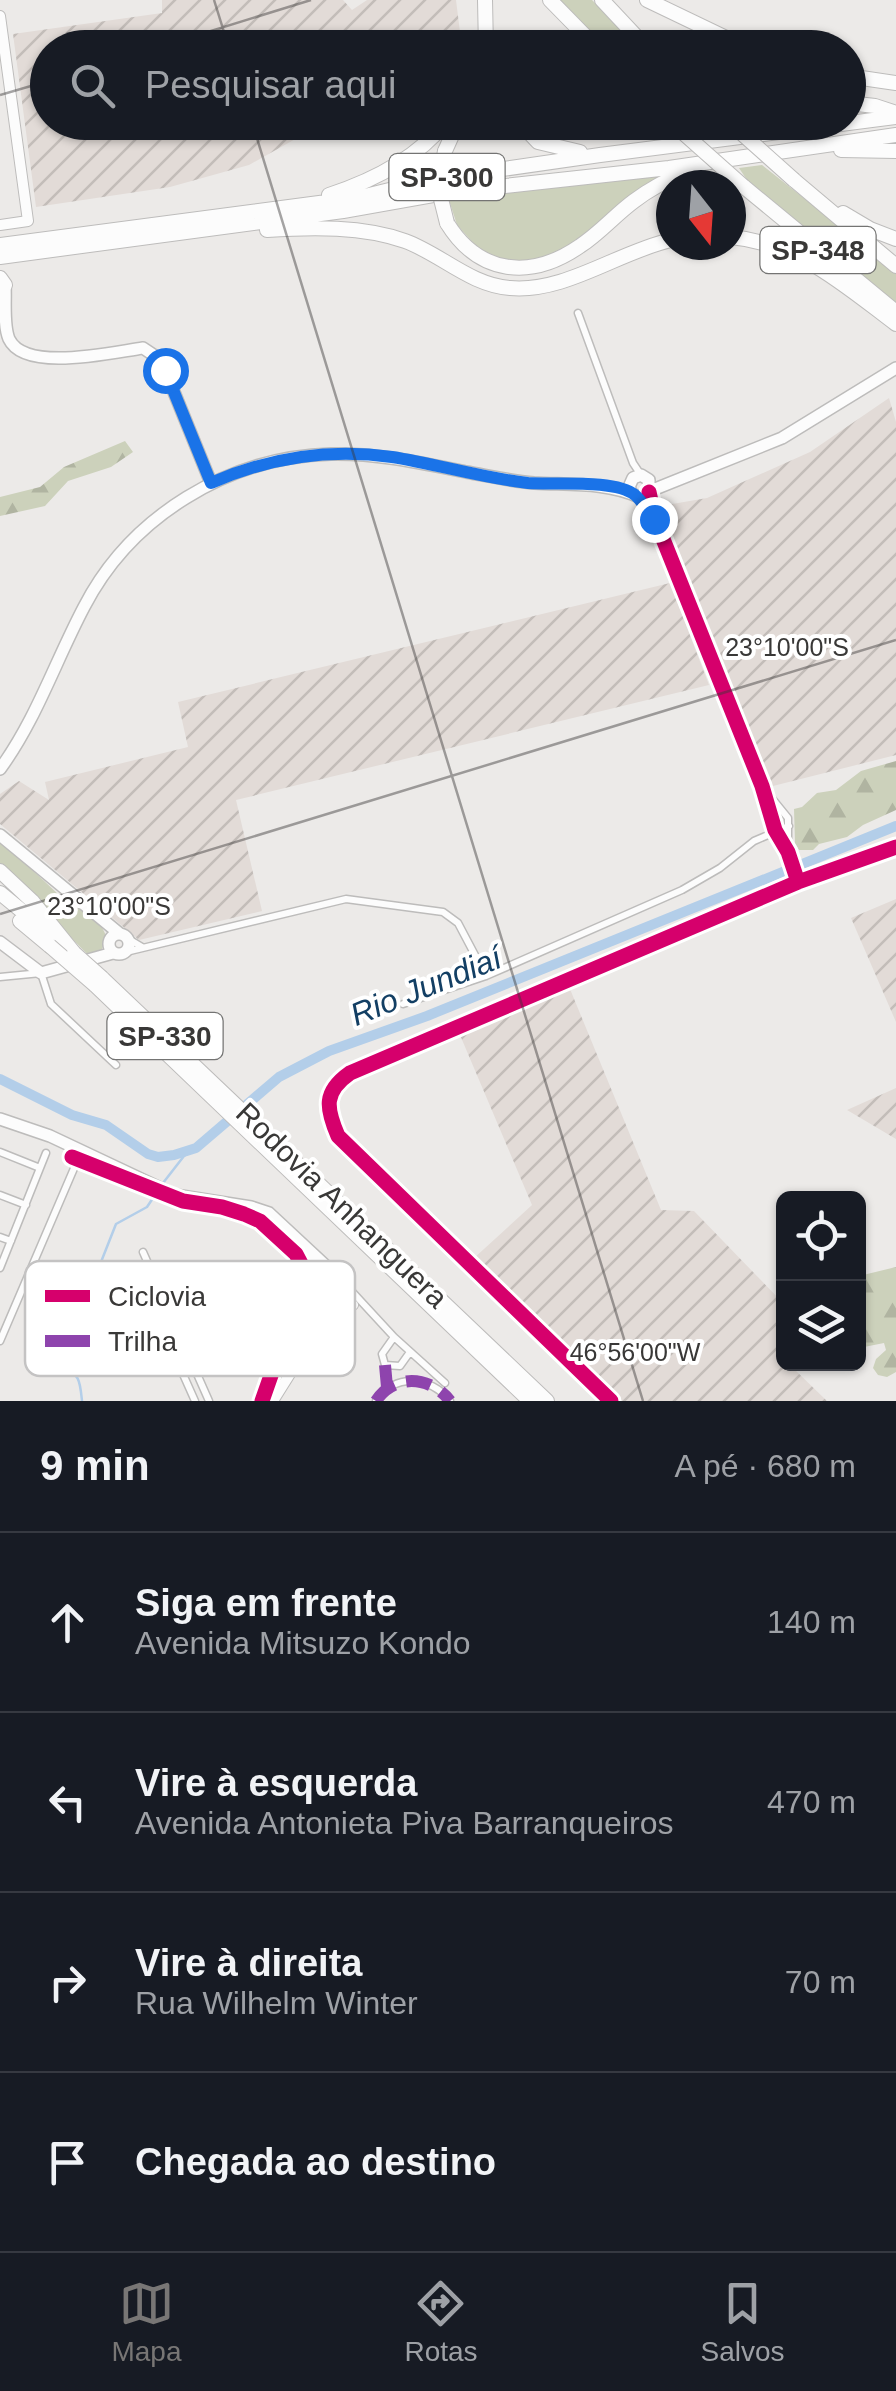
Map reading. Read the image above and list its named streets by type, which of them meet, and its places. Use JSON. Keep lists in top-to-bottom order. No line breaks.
{"streets":{"highway":["SP-300","SP-348","SP-330","Rodovia Anhanguera"]},"water":["Rio Jundiaí"],"legend":["Ciclovia","Trilha"],"north":"bottom","page":{"search":"Pesquisar aqui","heading":["9 min","A pé · 680 m"],"list":[["Siga em frente","Avenida Mitsuzo Kondo","140 m"],["Vire à esquerda","Avenida Antonieta Piva Barranqueiros","470 m"],["Vire à direita","Rua Wilhelm Winter","70 m"],"Chegada ao destino"],"nav":["Mapa","Rotas","Salvos"]},"coordinates":["23°10'00\"S","46°56'00\"W"]}
